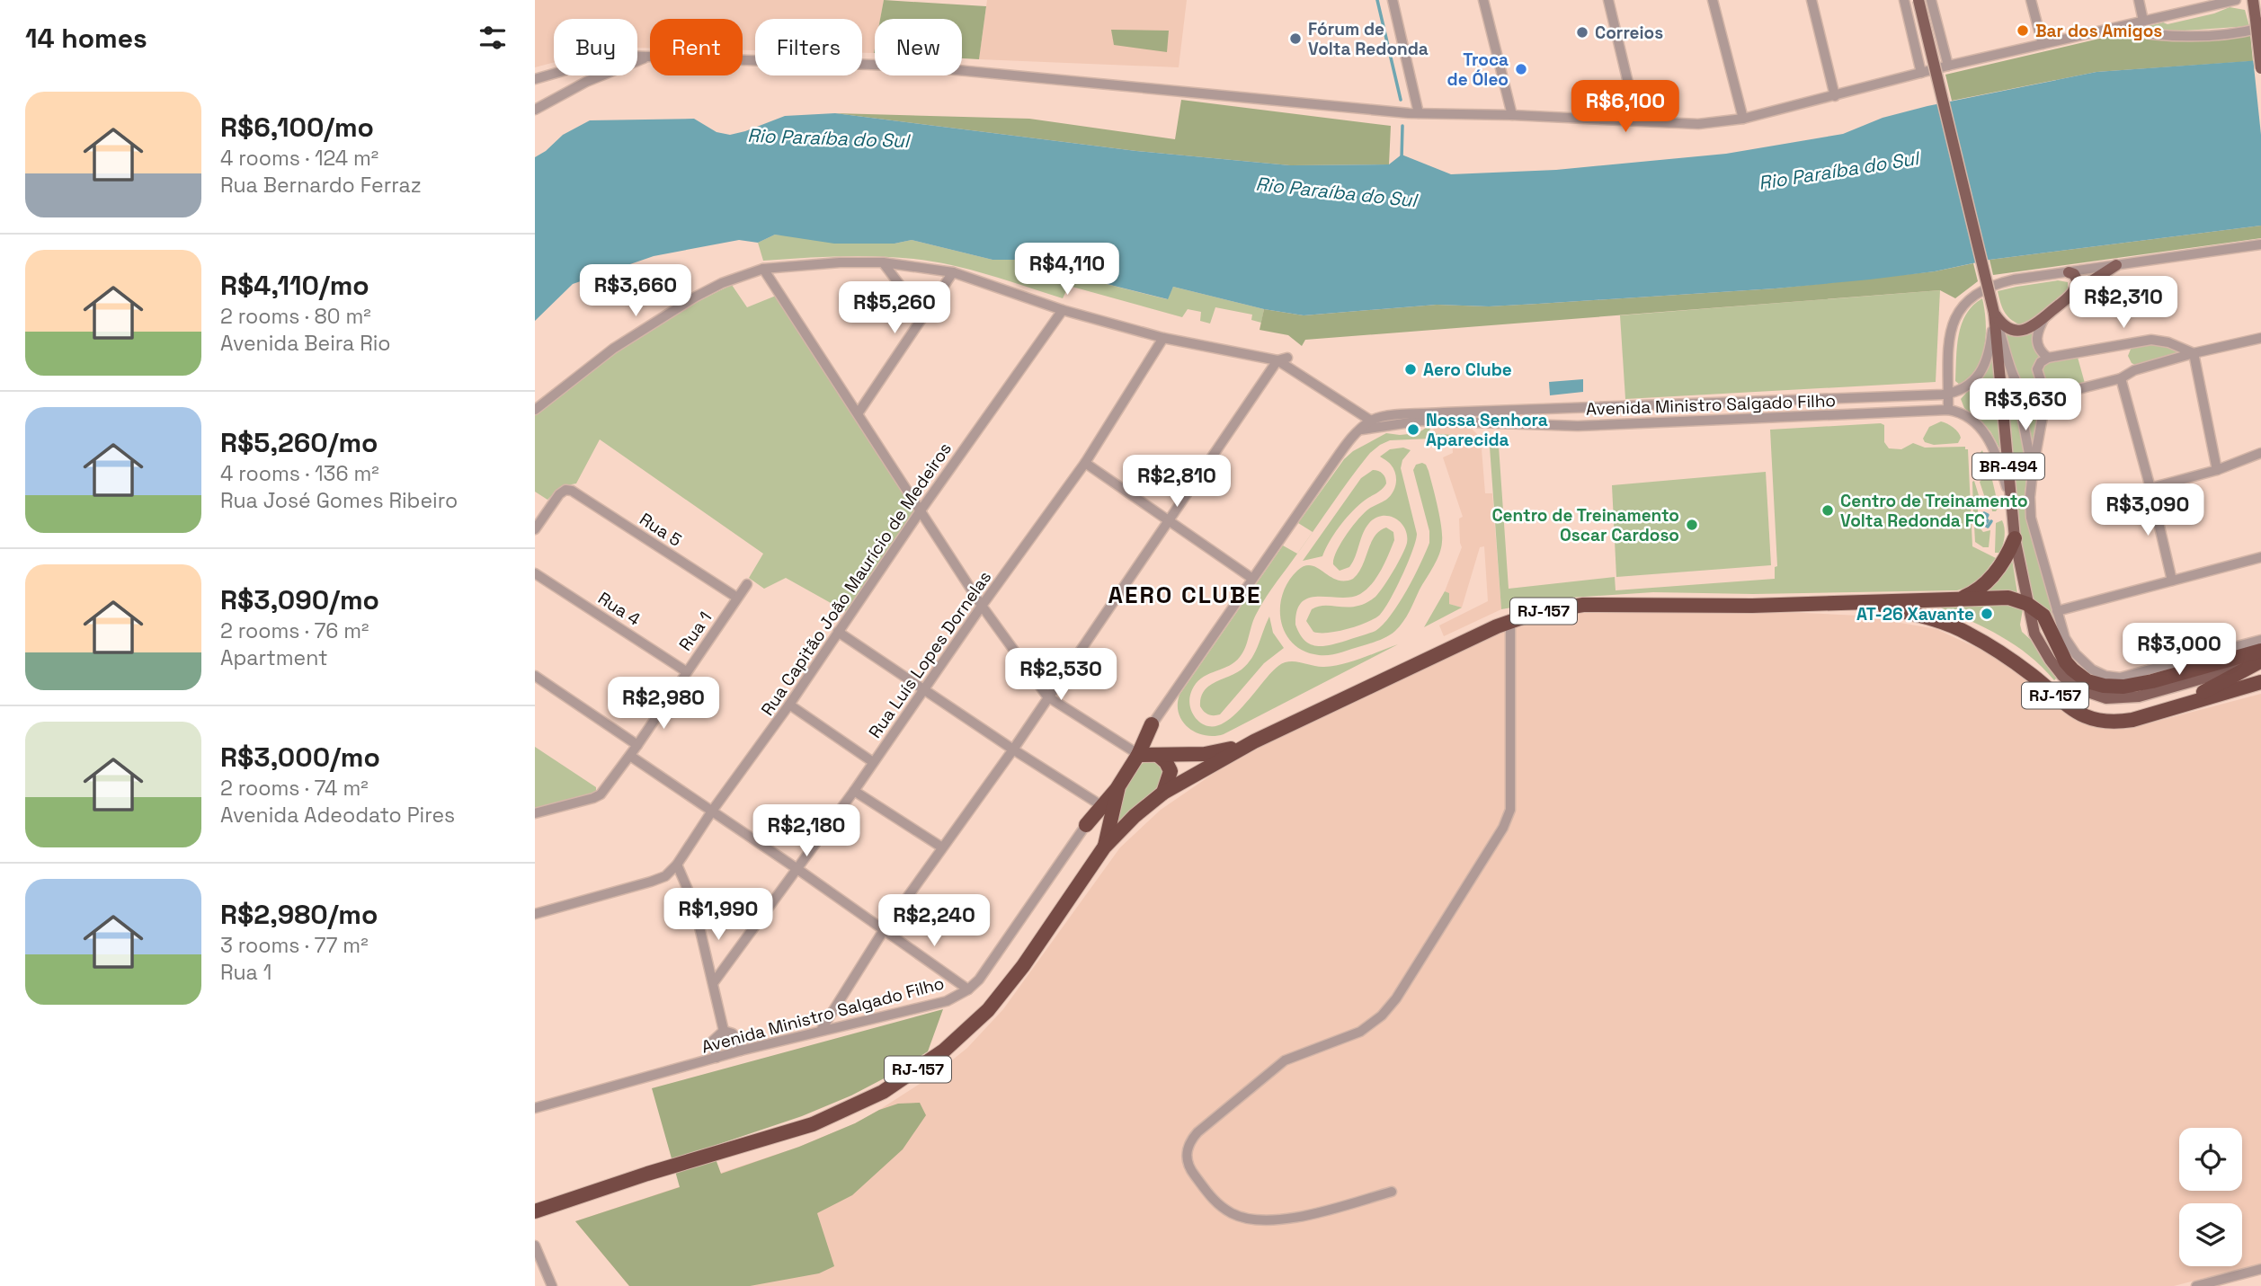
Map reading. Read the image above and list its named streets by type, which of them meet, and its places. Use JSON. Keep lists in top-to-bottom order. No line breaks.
{"streets":{"highway":["RJ-157"],"main road":["BR-494"],"street":["Avenida Ministro Salgado Filho","Rua 5","Rua Capitão João Maurício de Medeiros","Rua 4","Rua 1","Rua Luís Lopes Dornelas"]},"crossings":[["Avenida Ministro Salgado Filho","BR-494"],["Rua 5","Rua 1"],["Rua 4","Rua 1"]],"districts":["AERO CLUBE"],"water":["Rio Paraíba do Sul"],"places":["Bar dos Amigos","Correios","Fórum de Volta Redonda","Troca de Óleo","Aero Clube","Nossa Senhora Aparecida","Centro de Treinamento Volta Redonda FC","Centro de Treinamento Oscar Cardoso","AT-26 Xavante"],"page":{"heading":"14 homes","chip":["Buy","Rent","Filters","New"],"list":[{"name":"R$6,100/mo","note":"4 rooms · 124 m² · Rua Bernardo Ferraz"},{"name":"R$4,110/mo","note":"2 rooms · 80 m² · Avenida Beira Rio"},{"name":"R$5,260/mo","note":"4 rooms · 136 m² · Rua José Gomes Ribeiro"},{"name":"R$3,090/mo","note":"2 rooms · 76 m² · Apartment"},{"name":"R$3,000/mo","note":"2 rooms · 74 m² · Avenida Adeodato Pires"},{"name":"R$2,980/mo","note":"3 rooms · 77 m² · Rua 1"}],"price":["R$6,100","R$4,110","R$3,660","R$2,310","R$5,260","R$3,630","R$2,810","R$3,090","R$3,000","R$2,530","R$2,980","R$2,180","R$1,990","R$2,240"]}}
